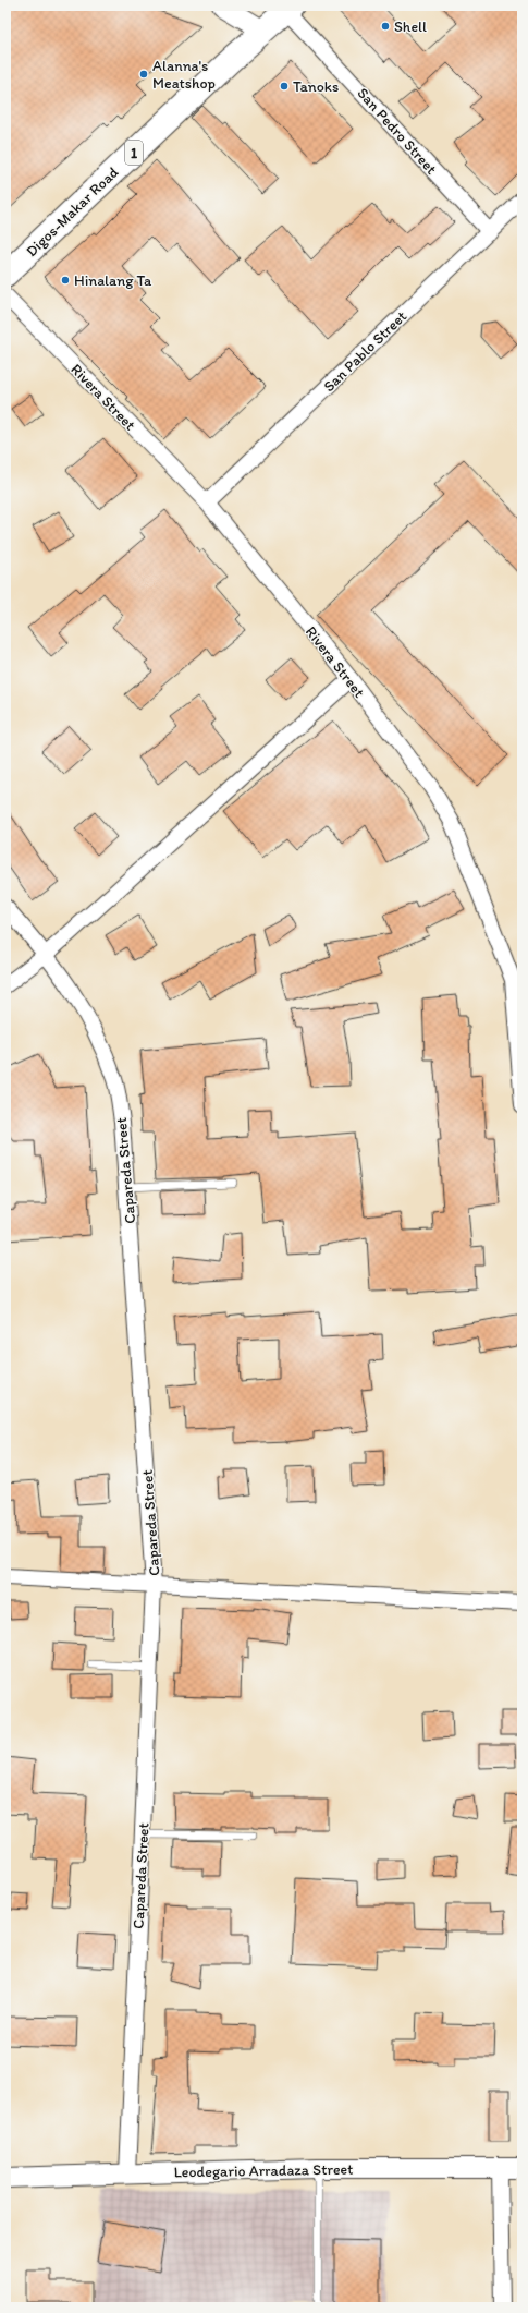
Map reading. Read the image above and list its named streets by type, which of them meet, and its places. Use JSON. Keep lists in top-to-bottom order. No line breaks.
{"streets":{"main road":["1","Digos-Makar Road"],"street":["San Pedro Street","San Pablo Street","Rivera Street","Capareda Street","Leodegario Arradaza Street"]},"crossings":[["San Pedro Street","Digos-Makar Road"],["San Pedro Street","San Pablo Street"],["San Pablo Street","Rivera Street"],["Capareda Street","Leodegario Arradaza Street"]],"places":["Shell","Alanna's Meatshop","Tanoks","Hinalang Ta"]}
